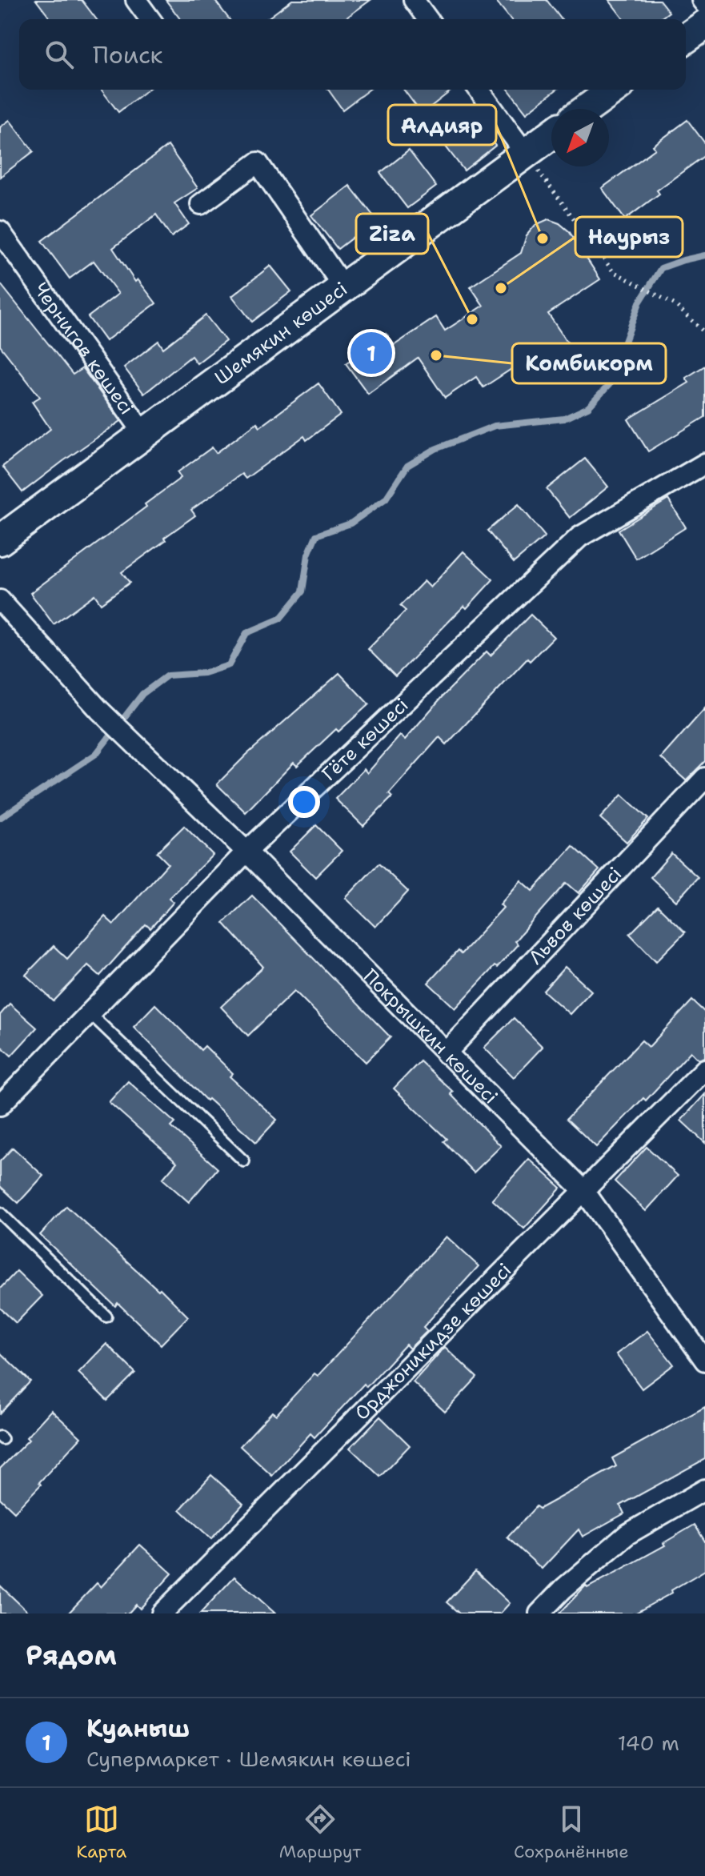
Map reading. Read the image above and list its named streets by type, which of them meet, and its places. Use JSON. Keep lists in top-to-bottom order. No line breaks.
{"streets":{"main road":["Шемякин көшесі"],"street":["Чернигов көшесі","Гёте көшесі","Львов көшесі","Покрышкин көшесі","Орджоникидзе көшесі"]},"crossings":[["Шемякин көшесі","Чернигов көшесі"],["Гёте көшесі","Покрышкин көшесі"],["Львов көшесі","Покрышкин көшесі"],["Покрышкин көшесі","Орджоникидзе көшесі"]],"places":["Алдияр","Наурыз","Ziza","Комбикорм"],"north":"bottom left","page":{"search":"Поиск","pins":"1","heading":"Рядом","list":[{"mark":"1","name":"Куаныш","note":"Супермаркет · Шемякин көшесі","value":"140 m"}],"nav":["Карта","Маршрут","Сохранённые"]}}
